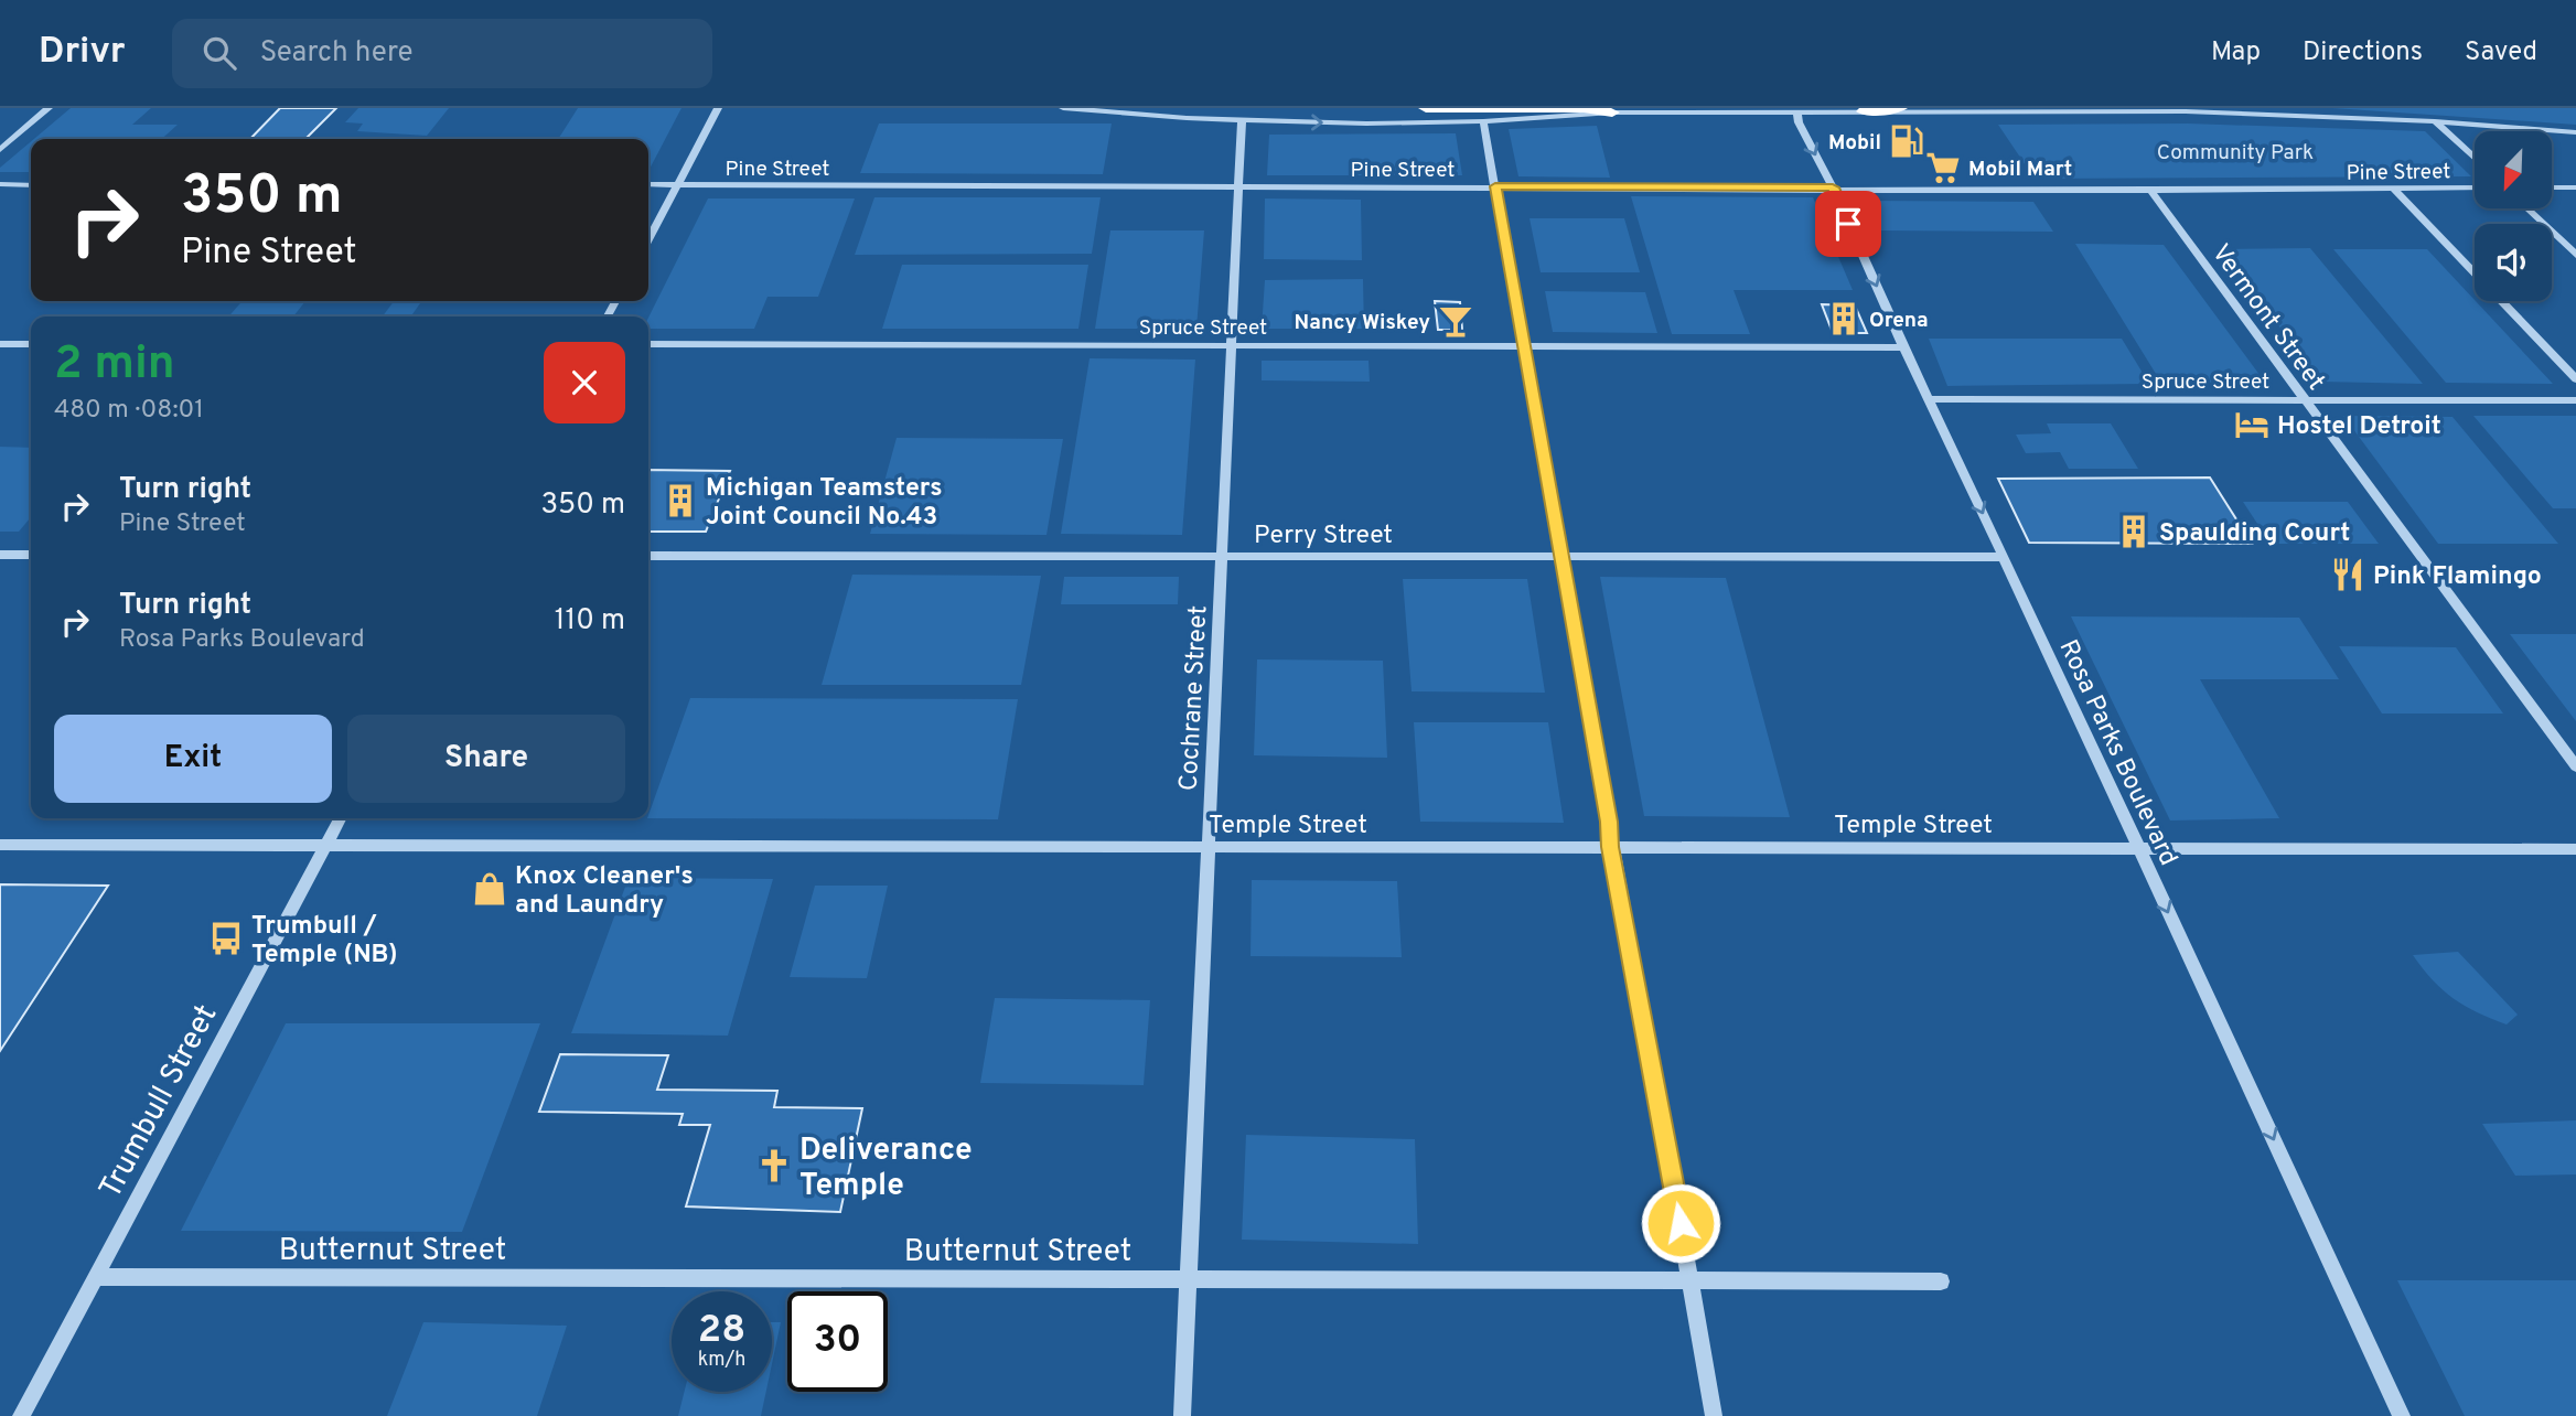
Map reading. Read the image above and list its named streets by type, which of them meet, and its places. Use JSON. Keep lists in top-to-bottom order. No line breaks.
{"streets":{"street":["Pine Street","Vermont Street","Spruce Street","Perry Street","Cochrane Street","Rosa Parks Boulevard","Temple Street","Trumbull Street","Butternut Street"]},"crossings":[["Pine Street","Vermont Street"],["Pine Street","Cochrane Street"],["Pine Street","Rosa Parks Boulevard"],["Vermont Street","Spruce Street"],["Spruce Street","Cochrane Street"],["Spruce Street","Rosa Parks Boulevard"],["Perry Street","Cochrane Street"],["Perry Street","Rosa Parks Boulevard"],["Cochrane Street","Temple Street"],["Cochrane Street","Butternut Street"],["Rosa Parks Boulevard","Temple Street"],["Temple Street","Trumbull Street"],["Trumbull Street","Butternut Street"]],"one_way":["Rosa Parks Boulevard"],"parks":["Community Park"],"places":{"fuel station":["Mobil"],"supermarket":["Mobil Mart"],"building":["Orena","Michigan Teamsters Joint Council No.43","Spaulding Court"],"bar":["Nancy Wiskey"],"hotel":["Hostel Detroit"],"restaurant":["Pink Flamingo"],"shop":["Knox Cleaner's and Laundry"],"bus stop":["Trumbull / Temple (NB)"],"church":["Deliverance Temple"]},"north":"bottom left","page":{"header":"Drivr","search":"Search here","nav":["Map","Directions","Saved"],"turn":["350 m","Pine Street"],"heading":["2 min","480 m · 08:01"],"list":[{"name":"Turn right","note":"Pine Street","value":"350 m"},{"name":"Turn right","note":"Rosa Parks Boulevard","value":"110 m"}],"buttons":["Exit","Share"],"speed":"28 km/h","limit":"30"}}
